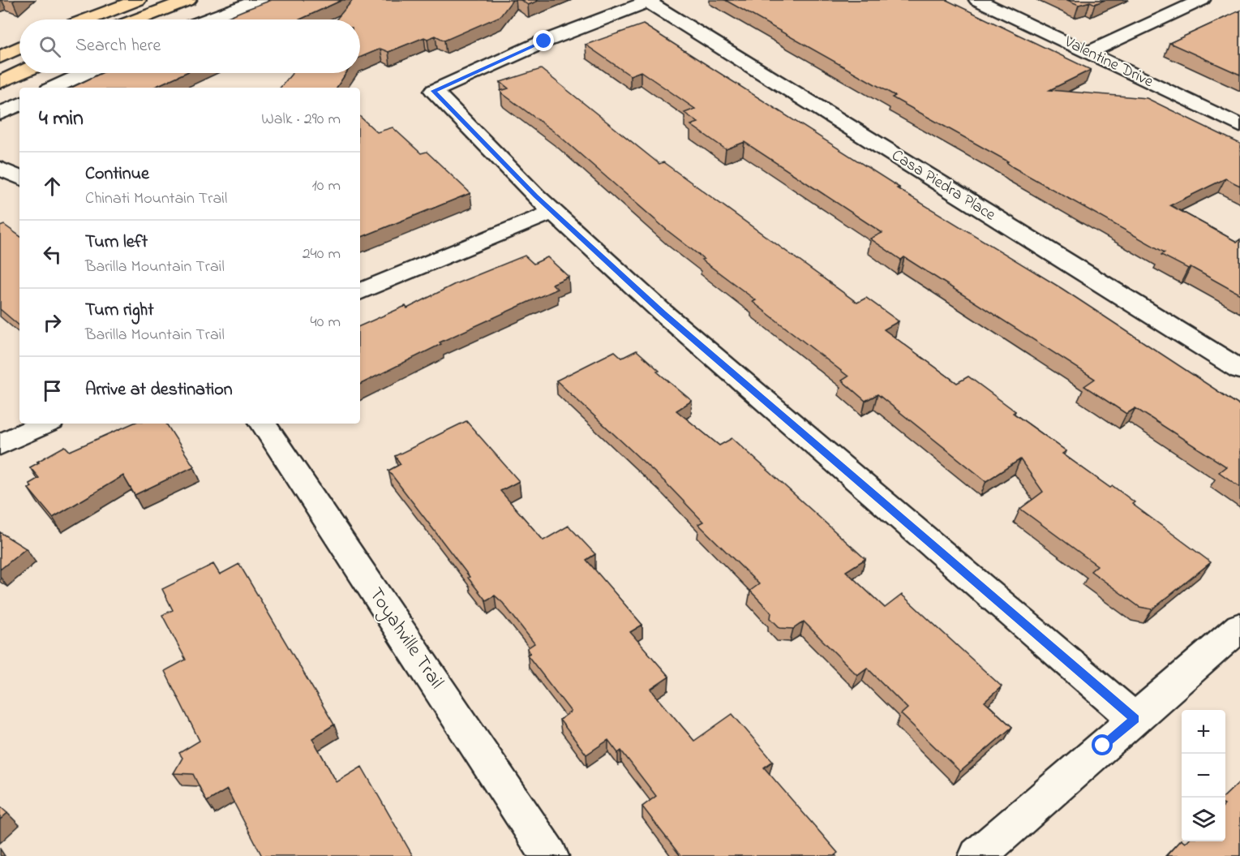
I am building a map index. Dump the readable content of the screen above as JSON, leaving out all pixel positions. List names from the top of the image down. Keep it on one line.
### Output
{"streets":{"street":["Valentine Drive","Casa Piedra Place","Toyahville Trail"]},"page":{"search":"Search here","heading":["4 min","Walk · 290 m"],"list":[["Continue","Chinati Mountain Trail","10 m"],["Turn left","Barilla Mountain Trail","240 m"],["Turn right","Barilla Mountain Trail","40 m"],"Arrive at destination"],"map_buttons":["+","−"]}}
